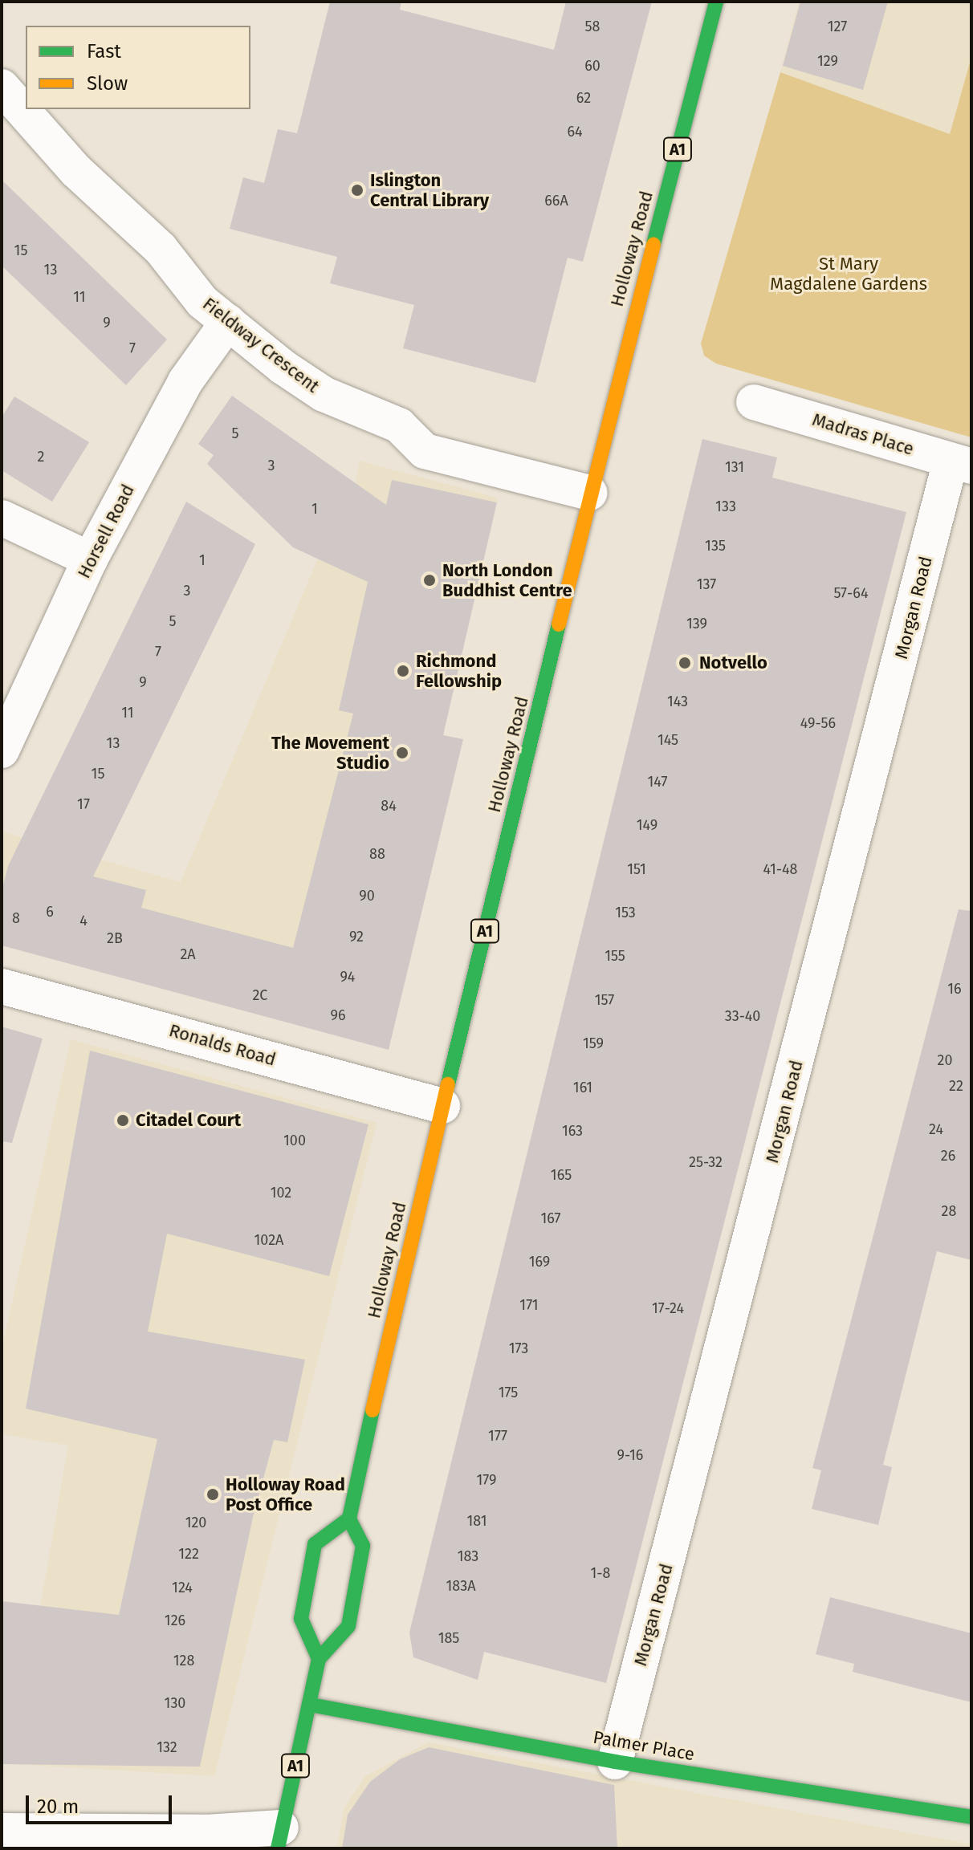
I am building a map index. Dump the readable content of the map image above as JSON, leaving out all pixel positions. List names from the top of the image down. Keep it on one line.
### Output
{"streets":{"main road":["A1","Holloway Road","Palmer Place"],"street":["Fieldway Crescent","Madras Place","Horsell Road","Morgan Road","Ronalds Road"]},"crossings":[["A1","Palmer Place"],["Holloway Road","Fieldway Crescent"],["Holloway Road","Ronalds Road"],["Fieldway Crescent","Horsell Road"],["Madras Place","Morgan Road"],["Morgan Road","Palmer Place"]],"parks":["St Mary Magdalene Gardens"],"places":["Islington Central Library","North London Buddhist Centre","Notvello","Richmond Fellowship","The Movement Studio","Citadel Court","Holloway Road Post Office"],"house_numbers":["58","127","129","60","62","64","66A","15","13","11","9","7","5","2","3","131","133","1","135","1","137","3","57-64","5","139","7","9","143","11","49-56","145","13","15","147","17","84","149","88","151","41-48","90","6","153","8","4","92","2B","2A","155","94","16","2C","157","96","33-40","159","20","22","161","24","163","100","26","25-32","165","102","28","167","102A","169","171","17-24","173","175","177","9-16","179","181","120","122","183","1-8","183A","124","126","185","128","130","132"],"legend":["Fast","Slow"],"scale_bar":"20 m"}
